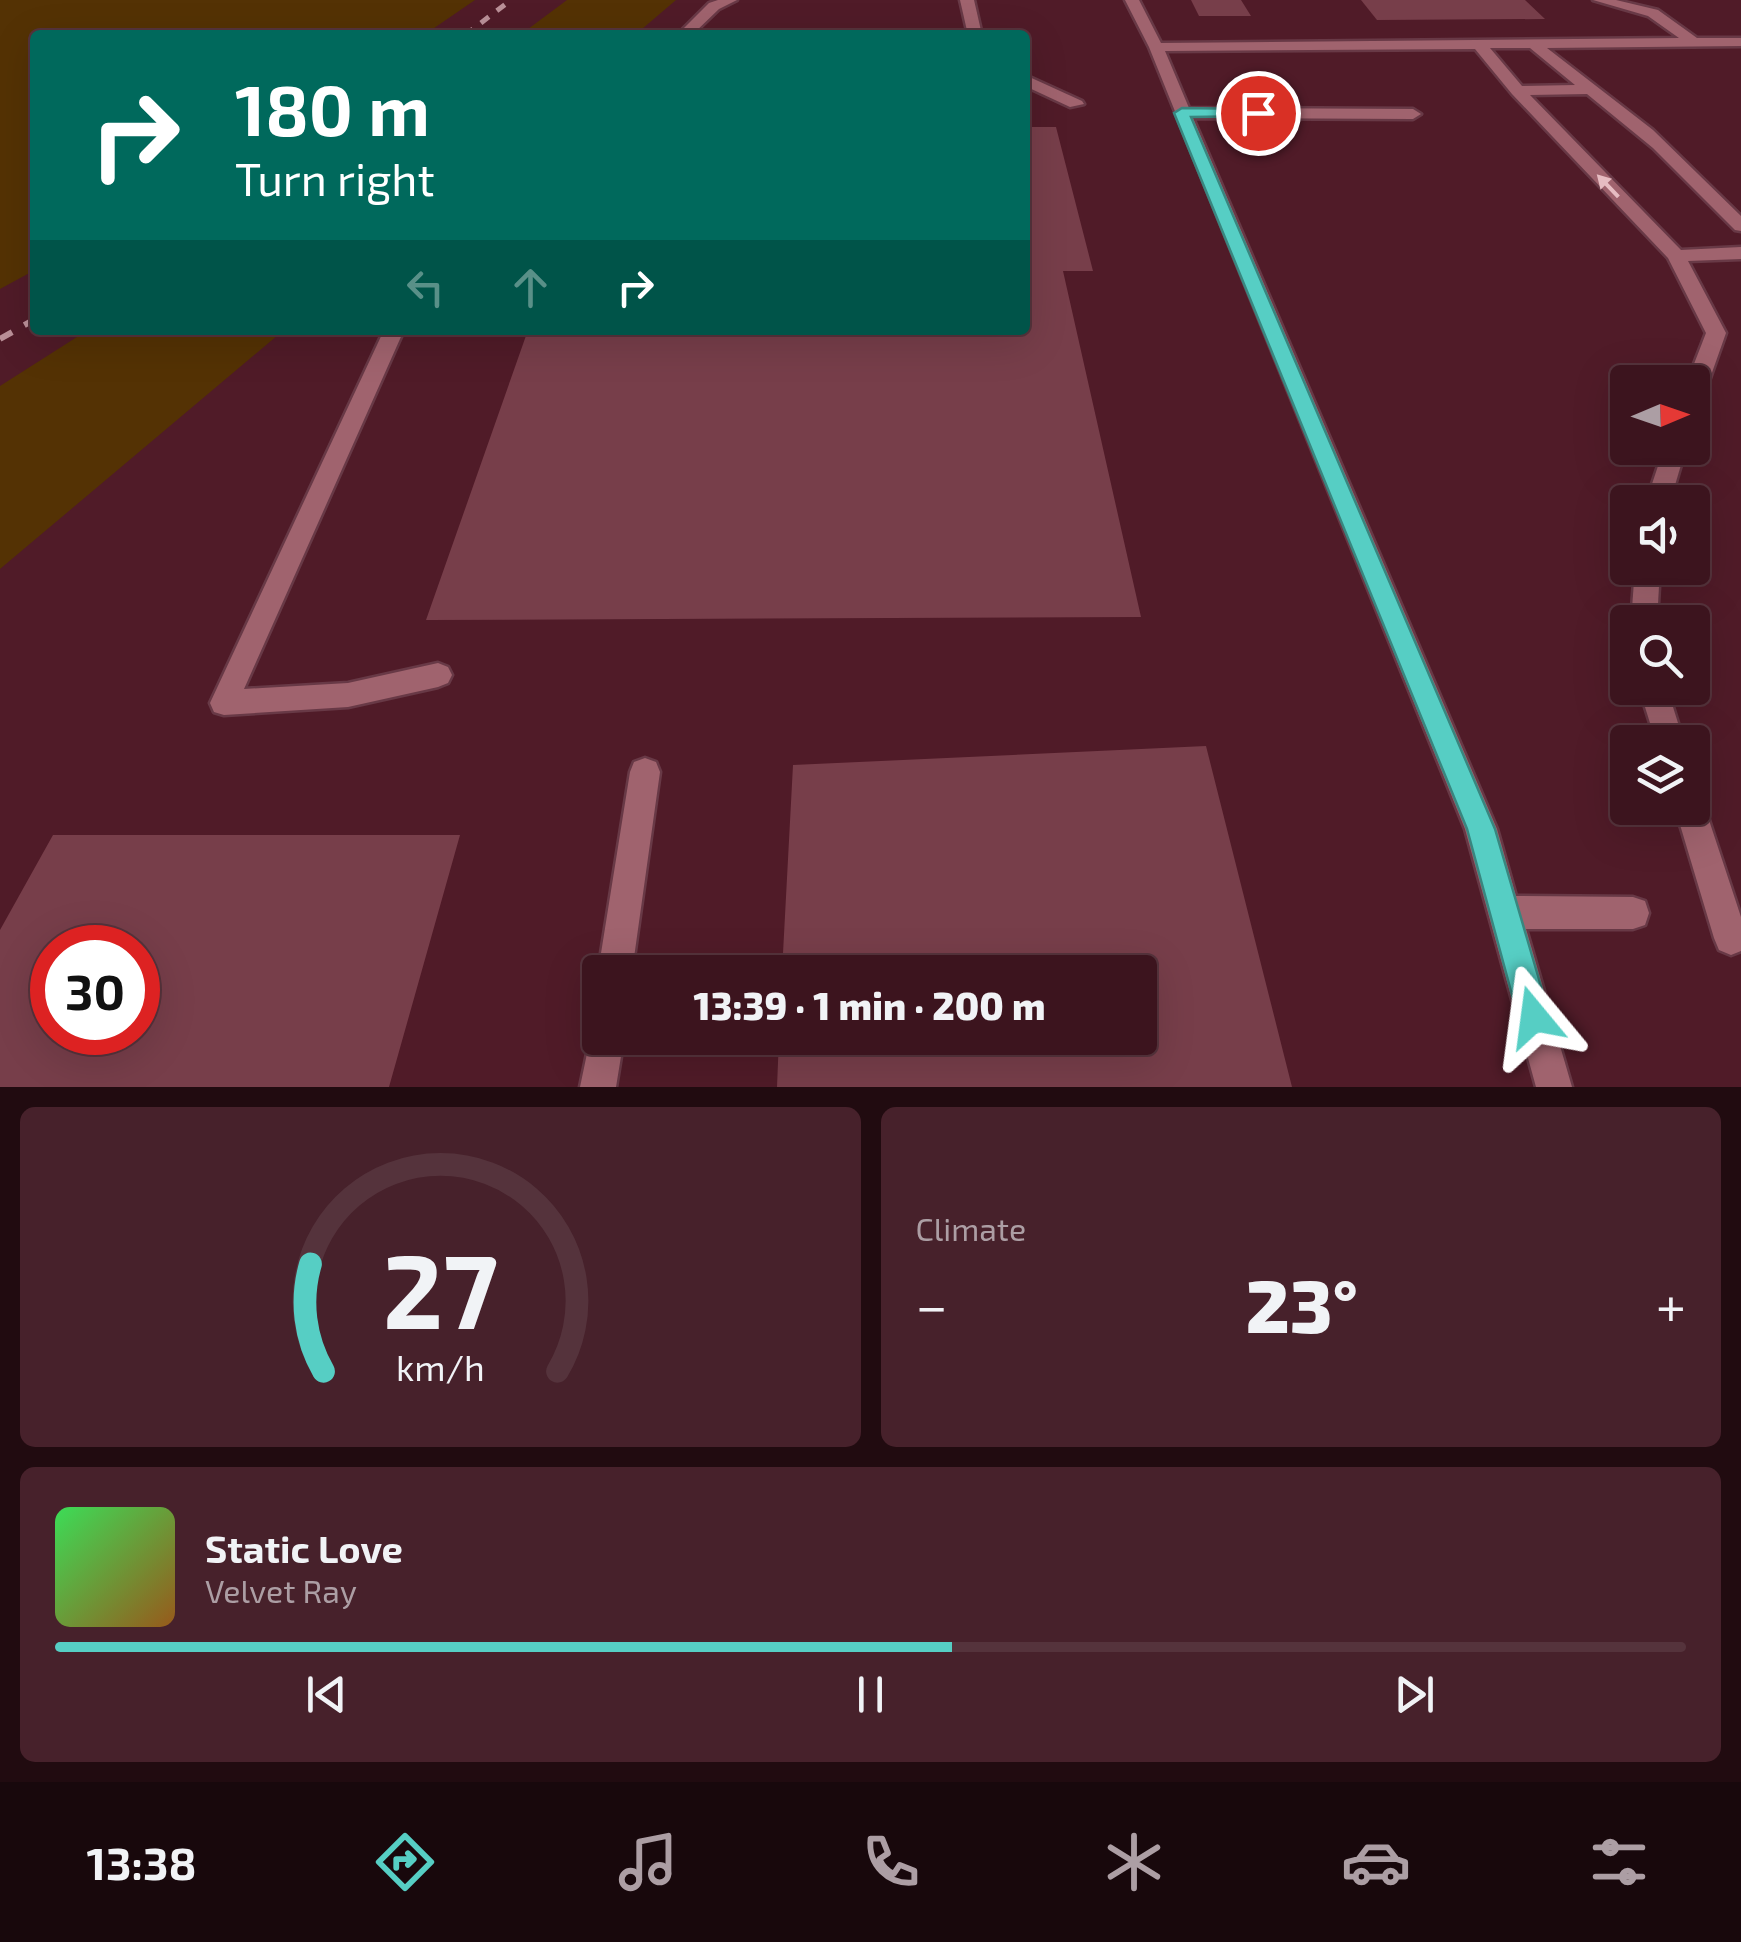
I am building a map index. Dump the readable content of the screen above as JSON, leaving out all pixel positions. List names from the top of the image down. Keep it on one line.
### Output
{"north":"right","page":{"turn":["180 m","Turn right"],"limit":"30","trip":"13:39 · 1 min · 200 m","tile":"Climate","heat":["−","23°","+"],"song":["Static Love","Velvet Ray"],"tabs":"13:38","gauge":["27","km/h"]}}
